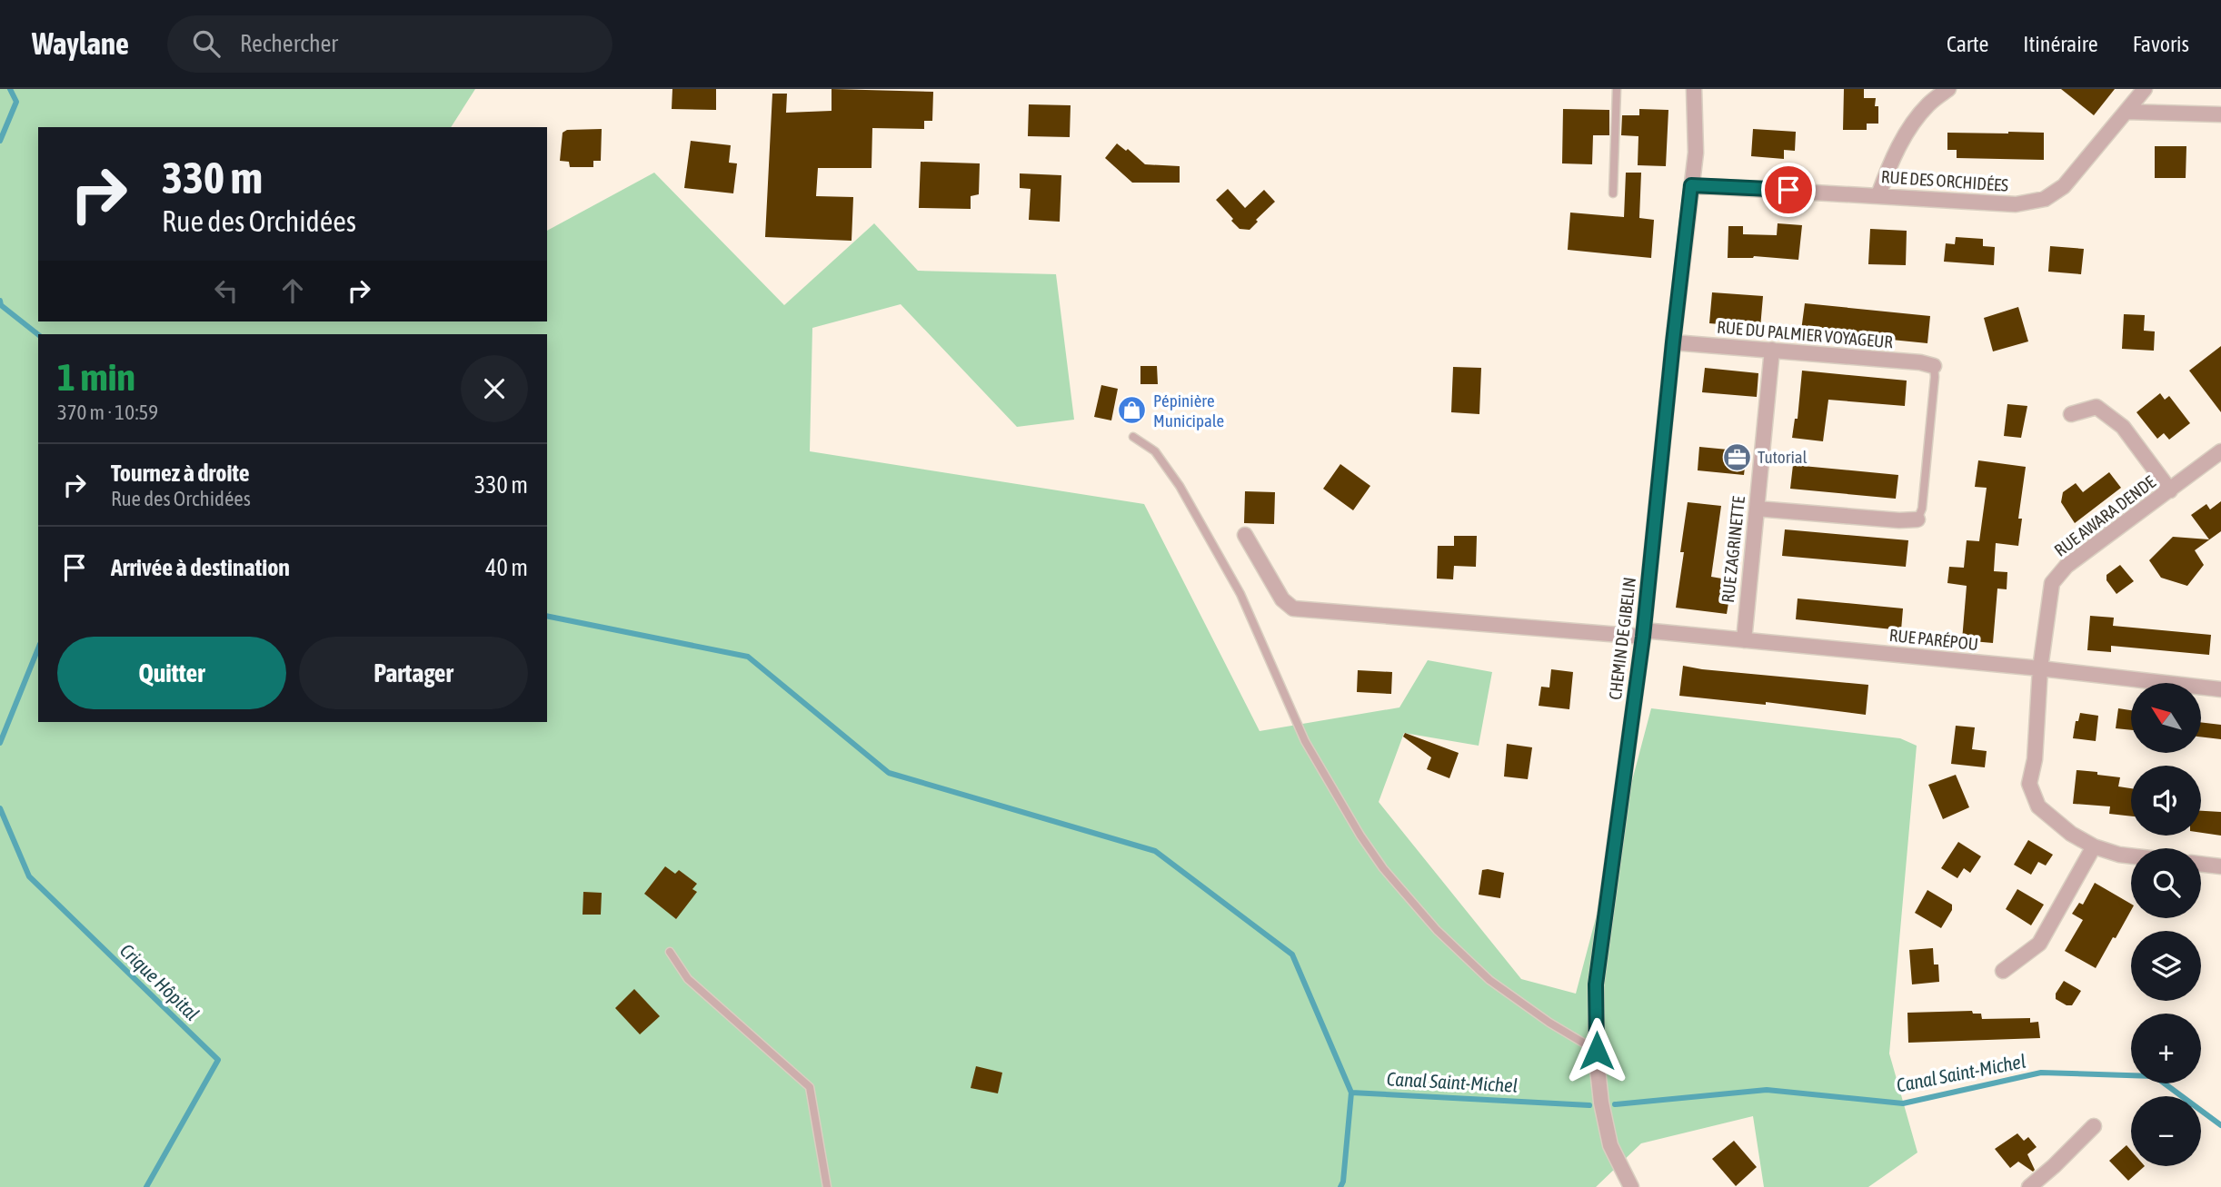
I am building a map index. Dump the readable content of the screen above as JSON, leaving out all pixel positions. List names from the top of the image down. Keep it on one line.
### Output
{"streets":{"street":["RUE DES ORCHIDÉES","RUE DU PALMIER VOYAGEUR","RUE AWARA DENDE","RUE ZAGRINETTE","CHEMIN DE GIBELIN","RUE PARÉPOU"]},"crossings":[["RUE DES ORCHIDÉES","CHEMIN DE GIBELIN"],["RUE DU PALMIER VOYAGEUR","RUE ZAGRINETTE"],["RUE DU PALMIER VOYAGEUR","CHEMIN DE GIBELIN"],["RUE AWARA DENDE","RUE PARÉPOU"],["RUE ZAGRINETTE","RUE PARÉPOU"],["CHEMIN DE GIBELIN","RUE PARÉPOU"]],"water":["Crique Hôpital","Canal Saint-Michel"],"places":{"shop":["Pépinière Municipale"],"office":["Tutorial"]},"north":"top left","page":{"header":"Waylane","search":"Rechercher","nav":["Carte","Itinéraire","Favoris"],"turn":["330 m","Rue des Orchidées"],"heading":["1 min","370 m · 10:59"],"list":[{"name":"Tournez à droite","note":"Rue des Orchidées","value":"330 m"},{"name":"Arrivée à destination","value":"40 m"}],"buttons":["Quitter","Partager"],"map_buttons":["+","−"]}}
